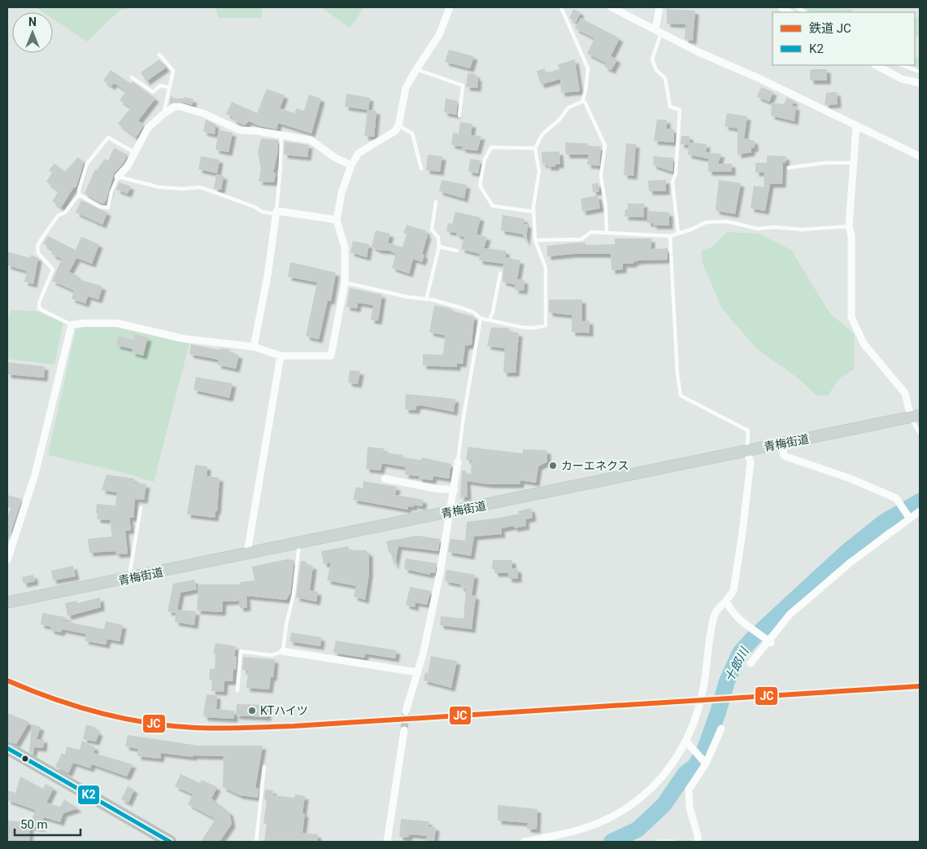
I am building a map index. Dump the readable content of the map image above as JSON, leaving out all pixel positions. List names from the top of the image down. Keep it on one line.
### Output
{"streets":{"main road":["青梅街道"]},"water":["十郎川"],"places":["カーエネクス","KTハイツ"],"lines":["rail line JC","transit line K2"],"legend":["鉄道 JC","K2"],"scale_bar":"50 m","north":"top"}
